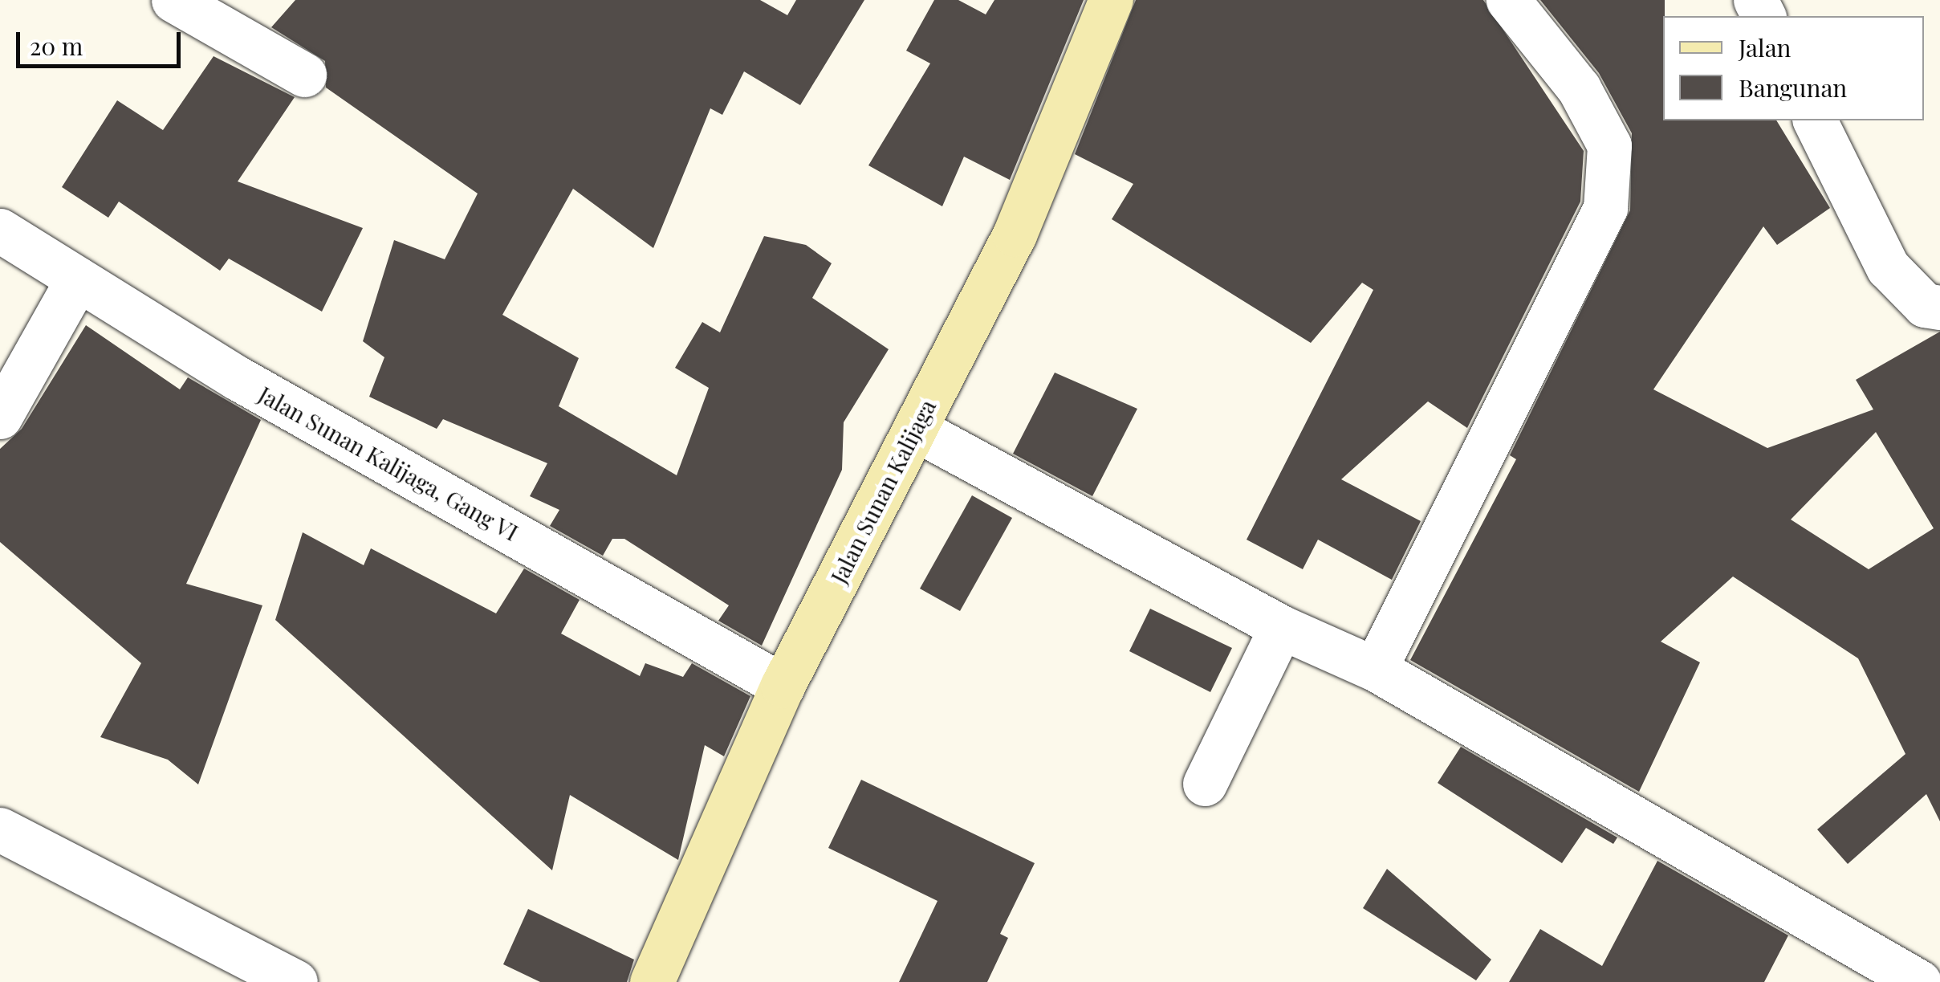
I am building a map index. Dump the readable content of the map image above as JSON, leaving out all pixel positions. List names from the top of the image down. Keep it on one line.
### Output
{"streets":{"street":["Jalan Sunan Kalijaga, Gang VI","Jalan Sunan Kalijaga"]},"crossings":[["Jalan Sunan Kalijaga, Gang VI","Jalan Sunan Kalijaga"]],"legend":["Jalan","Bangunan"],"scale_bar":"20 m"}
